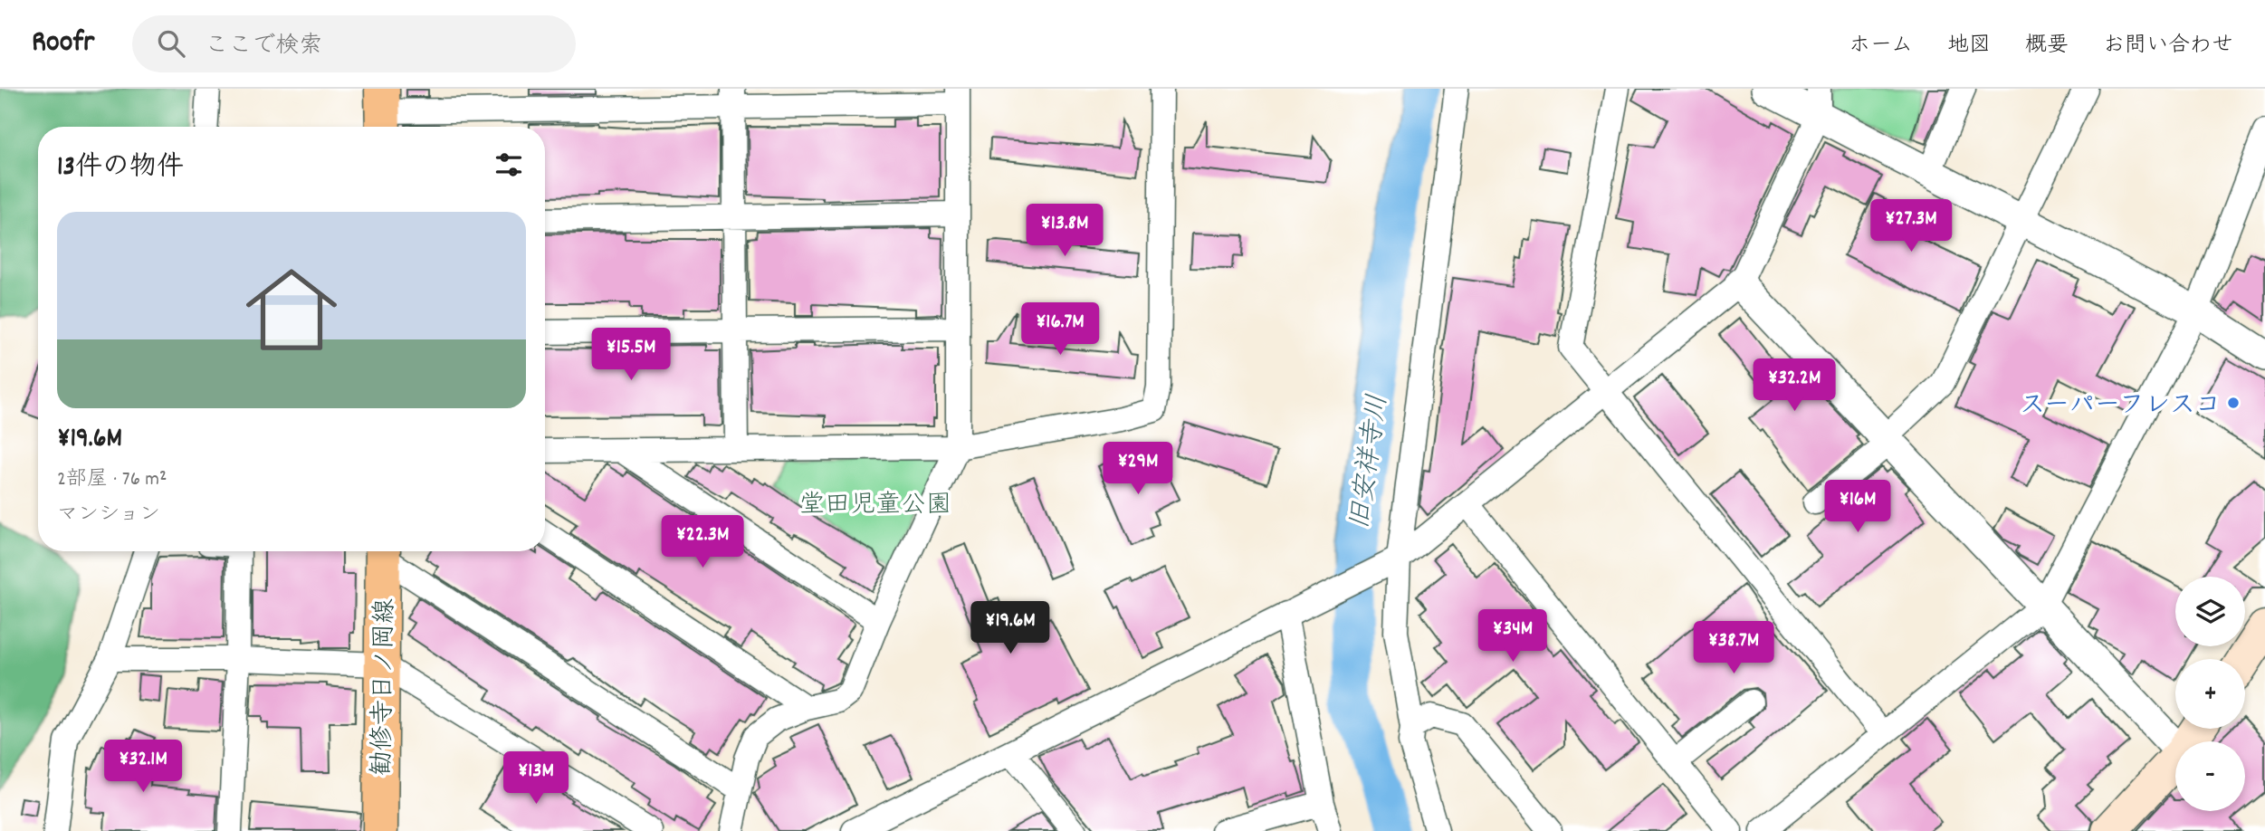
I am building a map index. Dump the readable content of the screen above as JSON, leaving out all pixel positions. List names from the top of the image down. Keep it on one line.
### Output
{"streets":{"main road":["勧修寺日ノ岡線"]},"water":["旧安祥寺川"],"parks":["堂田児童公園"],"places":["スーパーフレスコ"],"page":{"header":"Roofr","search":"ここで検索","nav":["ホーム","地図","概要","お問い合わせ"],"heading":"13件の物件","price":["¥27.3M","¥13.8M","¥16.7M","¥15.5M","¥32.2M","¥29M","¥16M","¥22.3M","¥19.6M","¥34M","¥38.7M","¥32.1M","¥13M"],"list":[{"name":"¥19.6M","note":"2部屋 · 76 m² · マンション"}],"map_buttons":["+","−"]}}
